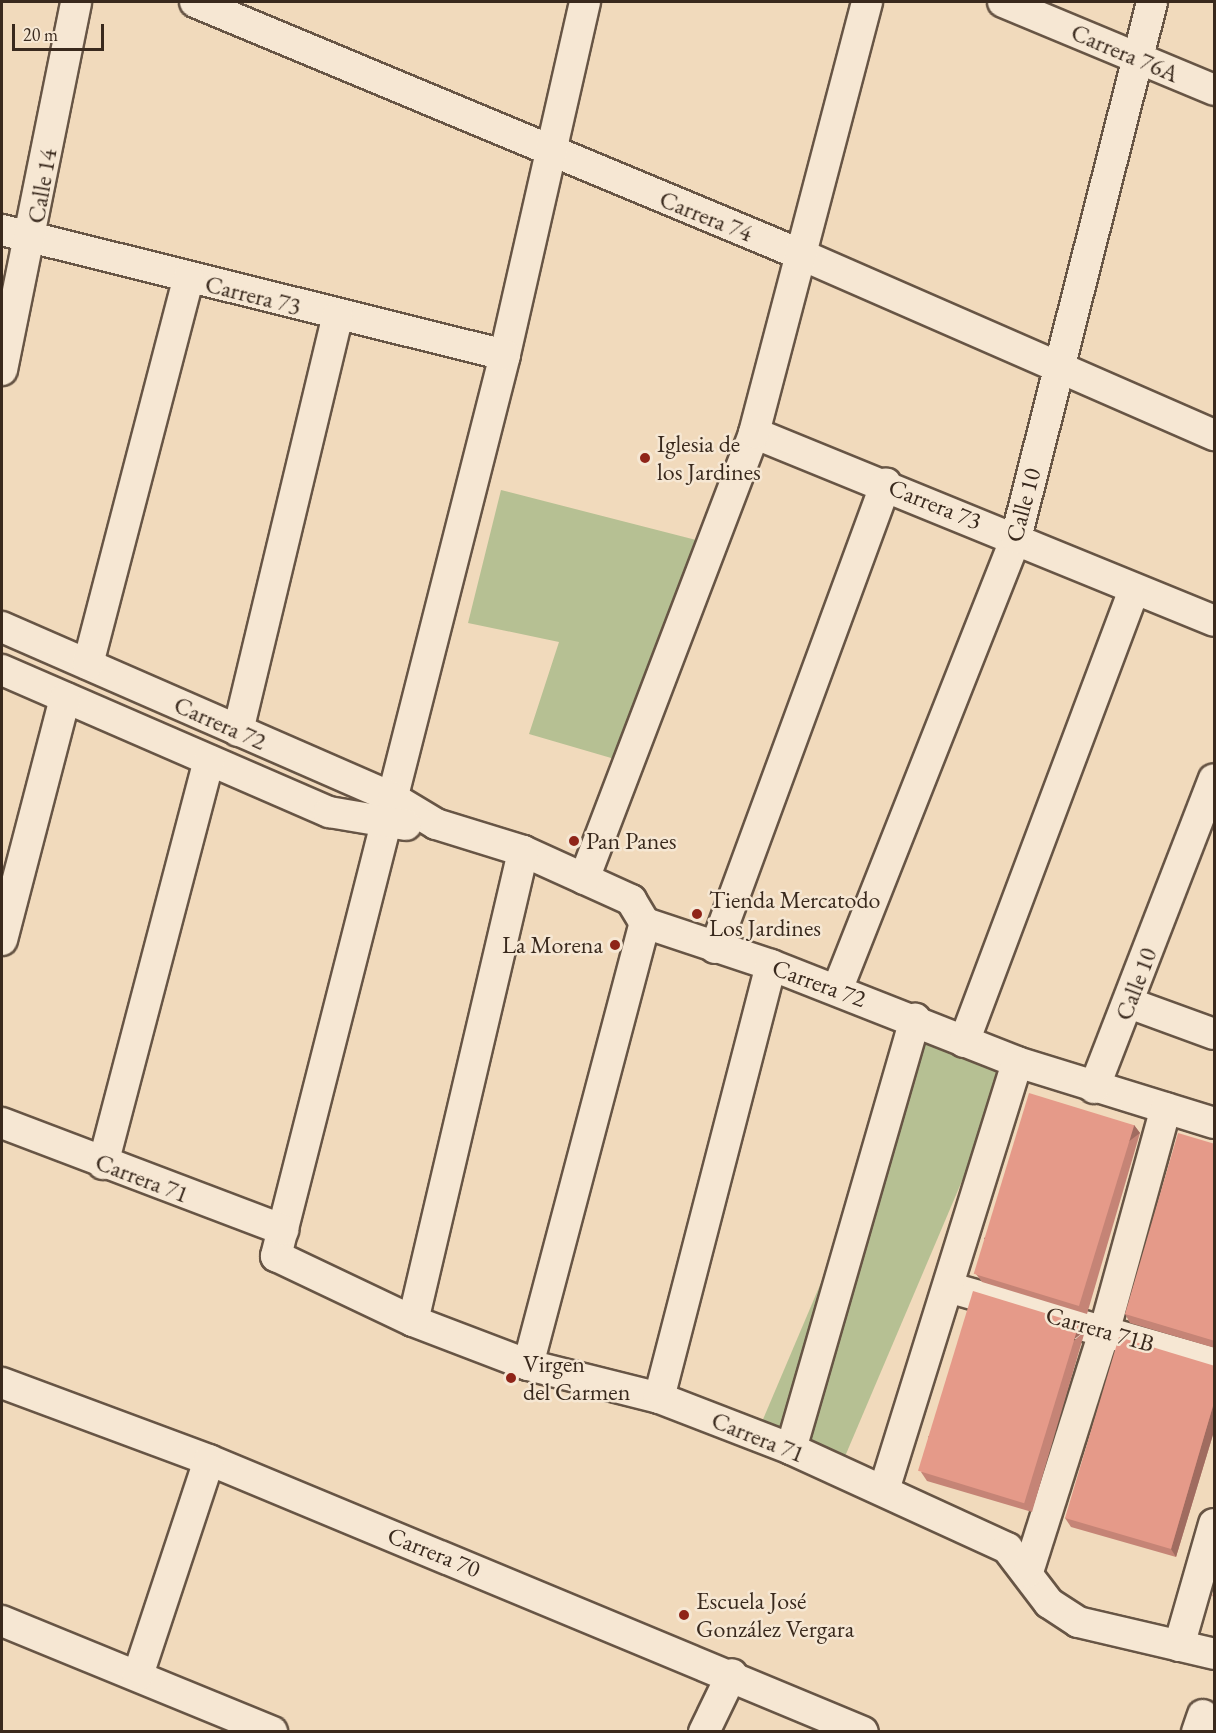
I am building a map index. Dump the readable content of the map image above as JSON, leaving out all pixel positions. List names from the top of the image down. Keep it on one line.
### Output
{"streets":{"street":["Carrera 76A","Calle 14","Carrera 74","Carrera 73","Calle 10","Carrera 72","Carrera 71","Carrera 71B","Carrera 70"]},"crossings":[["Carrera 76A","Calle 10"],["Calle 14","Carrera 73"],["Carrera 74","Calle 10"],["Carrera 73","Calle 10"],["Calle 10","Carrera 72"]],"places":["Iglesia de los Jardines","Pan Panes","Tienda Mercatodo Los Jardines","La Morena","Virgen del Carmen","Escuela José González Vergara"],"scale_bar":"20 m"}
